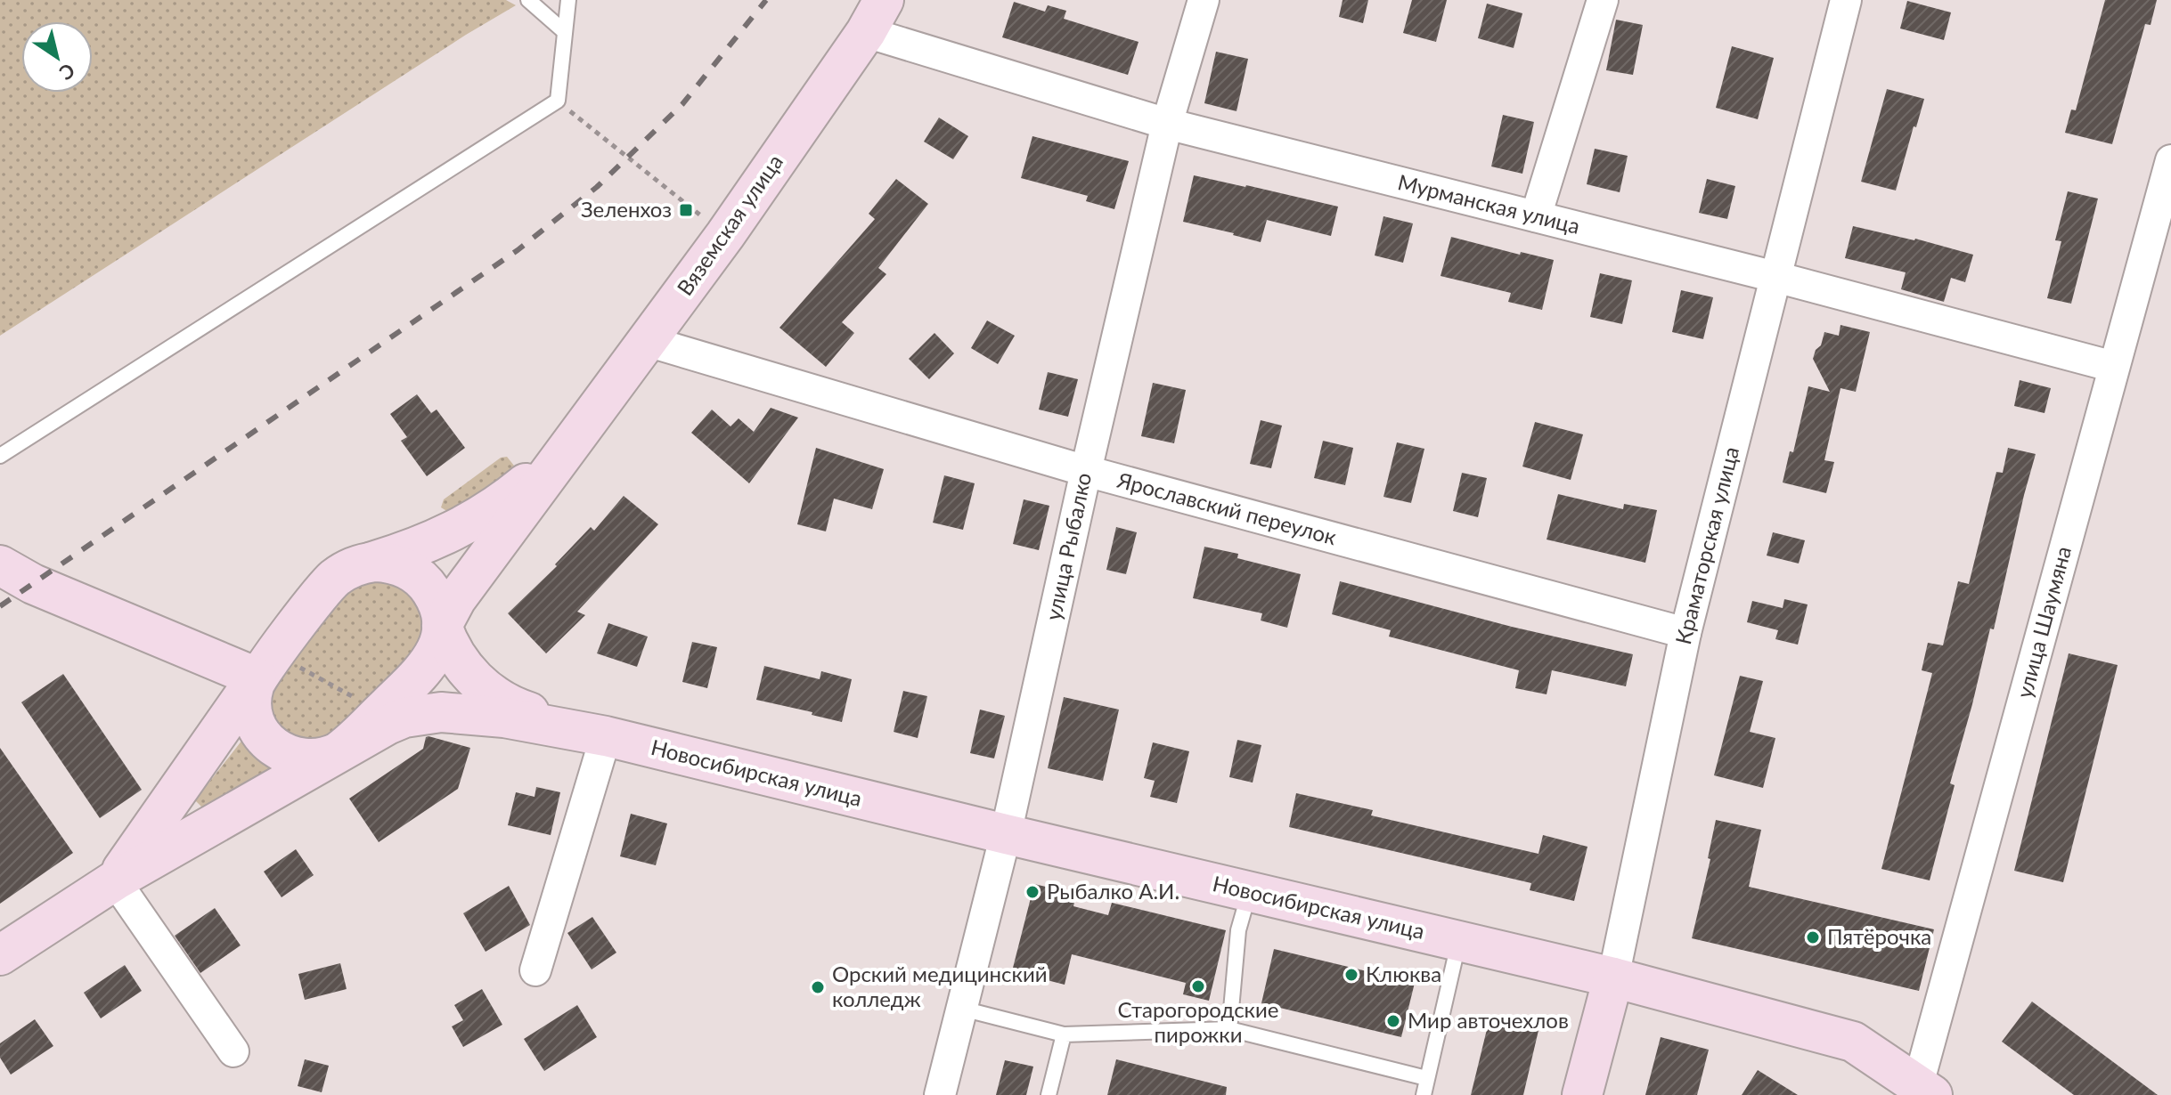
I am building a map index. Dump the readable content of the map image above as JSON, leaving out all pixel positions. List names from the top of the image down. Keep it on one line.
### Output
{"streets":{"main road":["Вяземская улица","Краматорская улица","Новосибирская улица"],"street":["Мурманская улица","Ярославский переулок","улица Рыбалко","улица Шаумяна"]},"crossings":[["Мурманская улица","Вяземская улица"],["Мурманская улица","Краматорская улица"],["Мурманская улица","улица Рыбалко"],["Мурманская улица","улица Шаумяна"],["Вяземская улица","Ярославский переулок"],["Ярославский переулок","Краматорская улица"],["Ярославский переулок","улица Рыбалко"],["Краматорская улица","Новосибирская улица"],["улица Рыбалко","Новосибирская улица"],["улица Шаумяна","Новосибирская улица"]],"places":{"transit":["Зеленхоз"],"other":["Рыбалко А.И.","Пятёрочка","Клюква","Старогородские пирожки","Орский медицинский колледж","Мир авточехлов"]},"north":"bottom right"}
